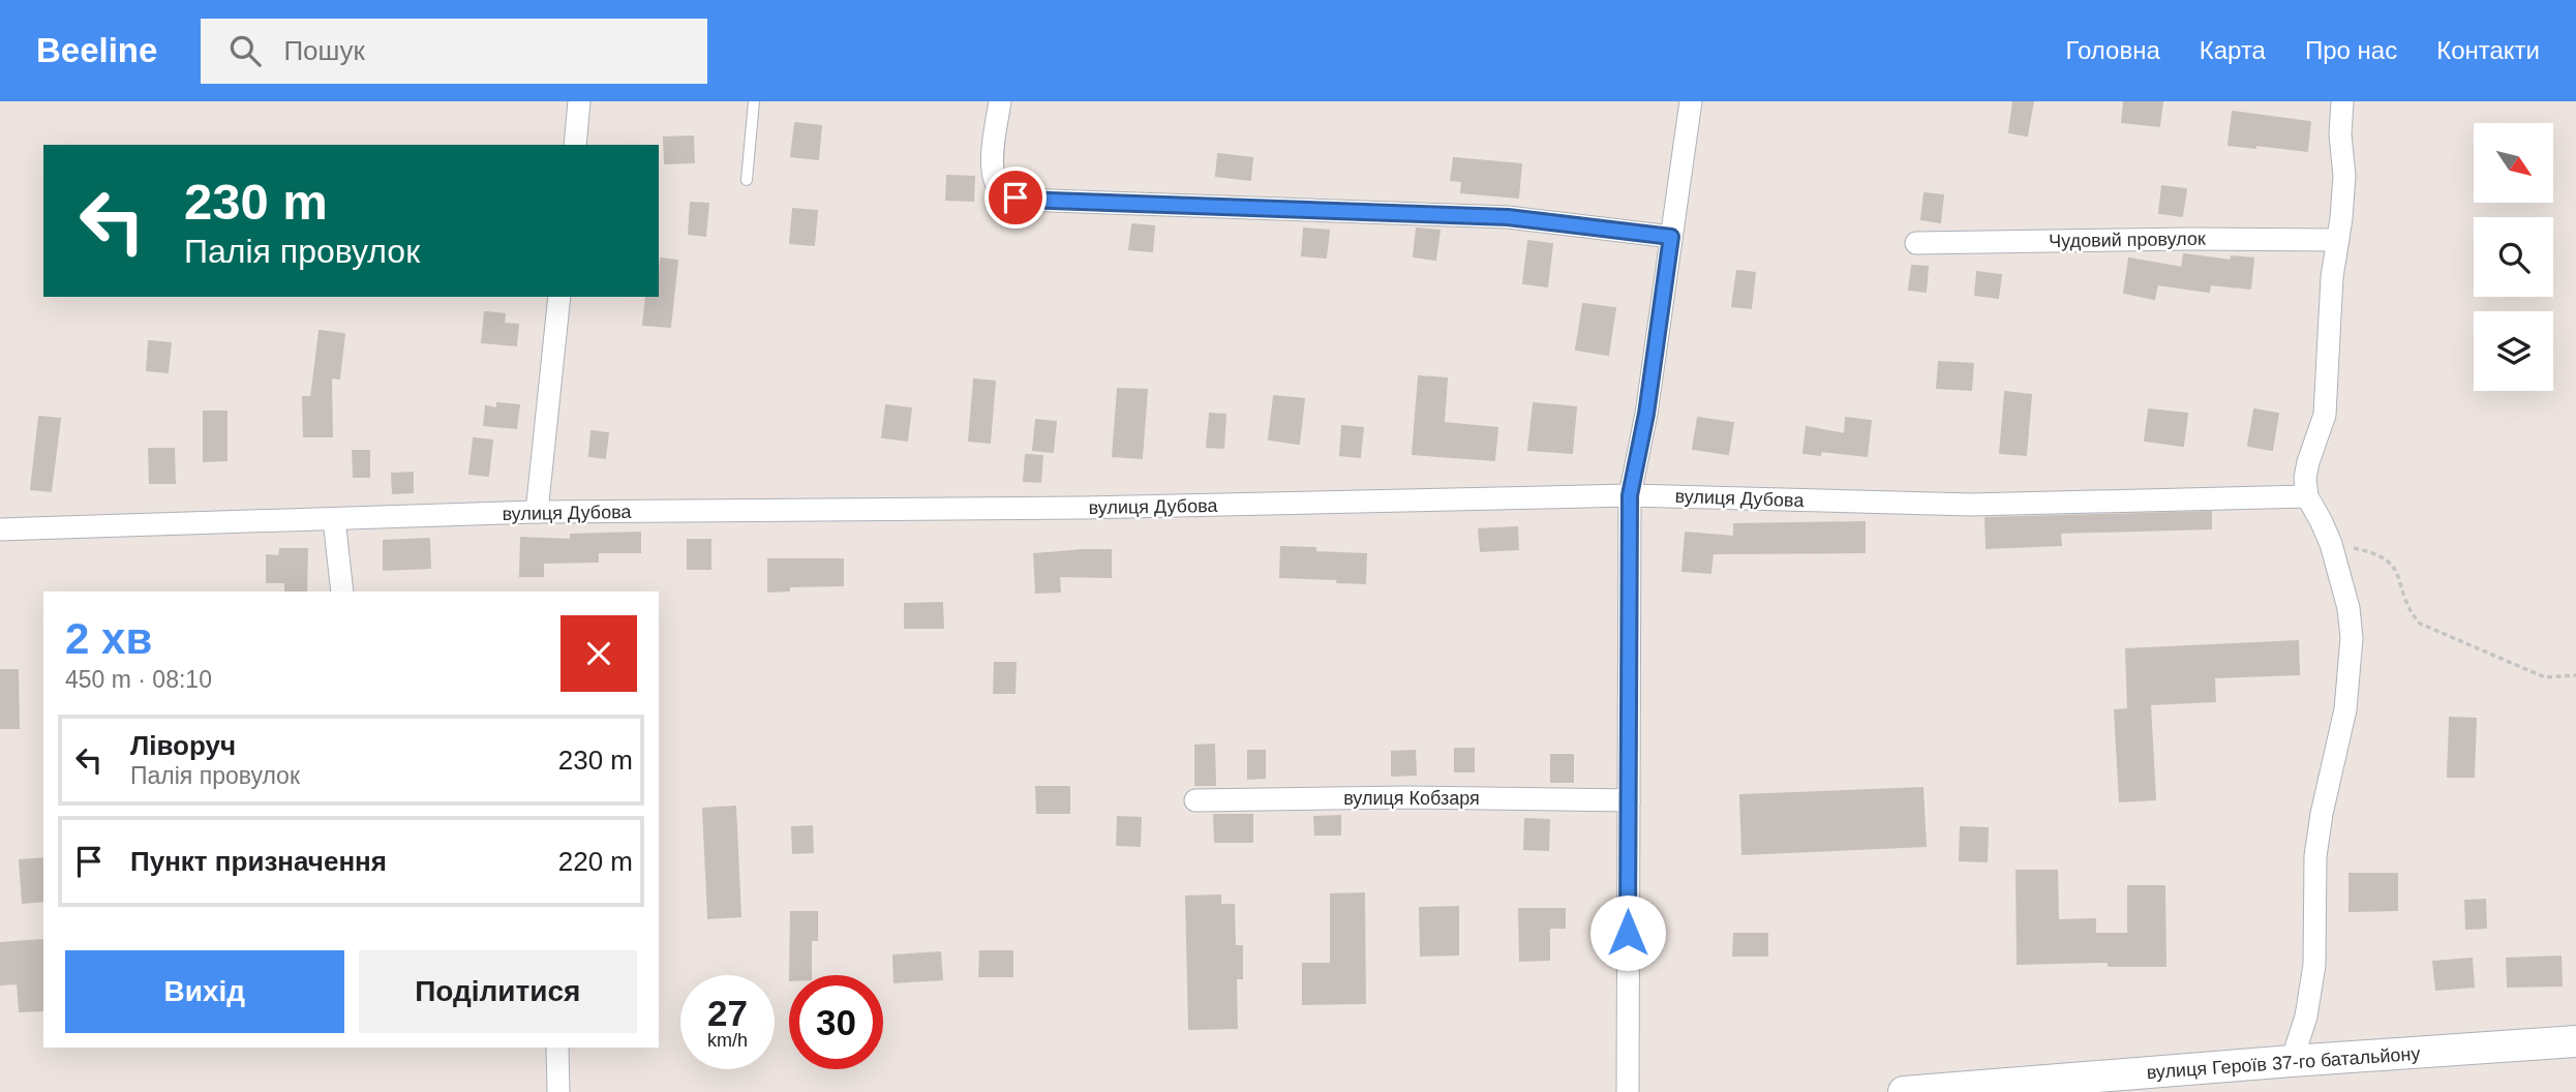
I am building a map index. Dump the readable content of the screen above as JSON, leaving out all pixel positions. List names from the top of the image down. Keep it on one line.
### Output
{"streets":{"street":["Чудовий провулок","вулиця Дубова","вулиця Кобзаря","вулиця Героїв 37-го батальйону"]},"north":"bottom right","page":{"header":"Beeline","search":"Пошук","nav":["Головна","Карта","Про нас","Контакти"],"turn":["230 m","Палія провулок"],"heading":["2 хв","450 m · 08:10"],"list":[{"name":"Ліворуч","note":"Палія провулок","value":"230 m"},{"name":"Пункт призначення","value":"220 m"}],"buttons":["Вихід","Поділитися"],"speed":"27 km/h","limit":"30"}}
